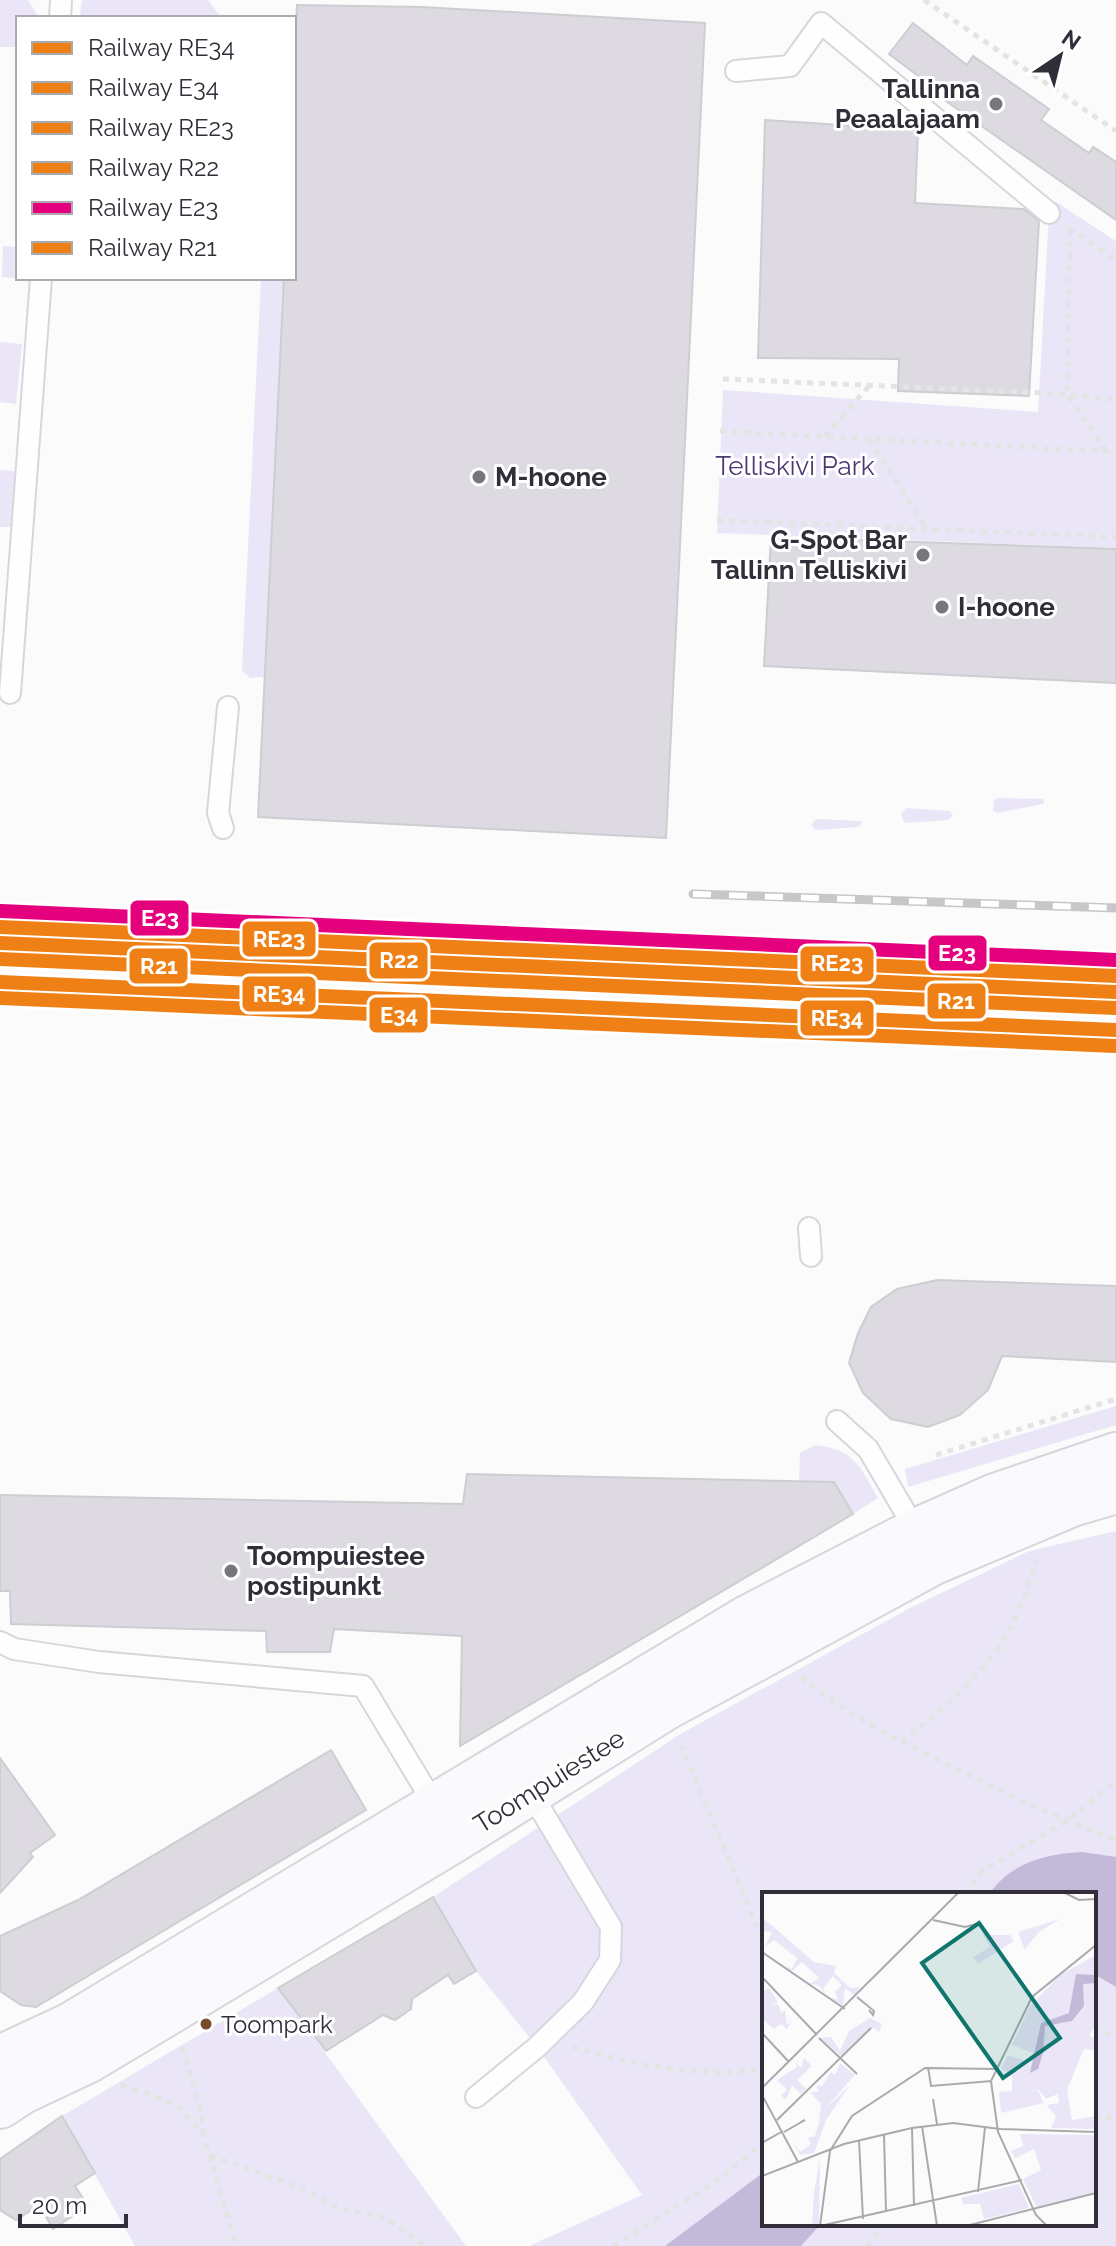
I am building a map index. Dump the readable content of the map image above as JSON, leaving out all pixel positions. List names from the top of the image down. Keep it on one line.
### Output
{"streets":{"main road":["Toompuiestee"]},"parks":["Telliskivi Park"],"places":["Tallinna Peaalajaam","M-hoone","G-Spot Bar Tallinn Telliskivi","I-hoone","Toompuiestee postipunkt","Toompark"],"lines":["rail line E23","rail line RE23","rail line R22","rail line R21","rail line RE34","rail line E34"],"legend":["Railway RE34","Railway E34","Railway RE23","Railway R22","Railway E23","Railway R21"],"scale_bar":"20 m","north":"top right"}
